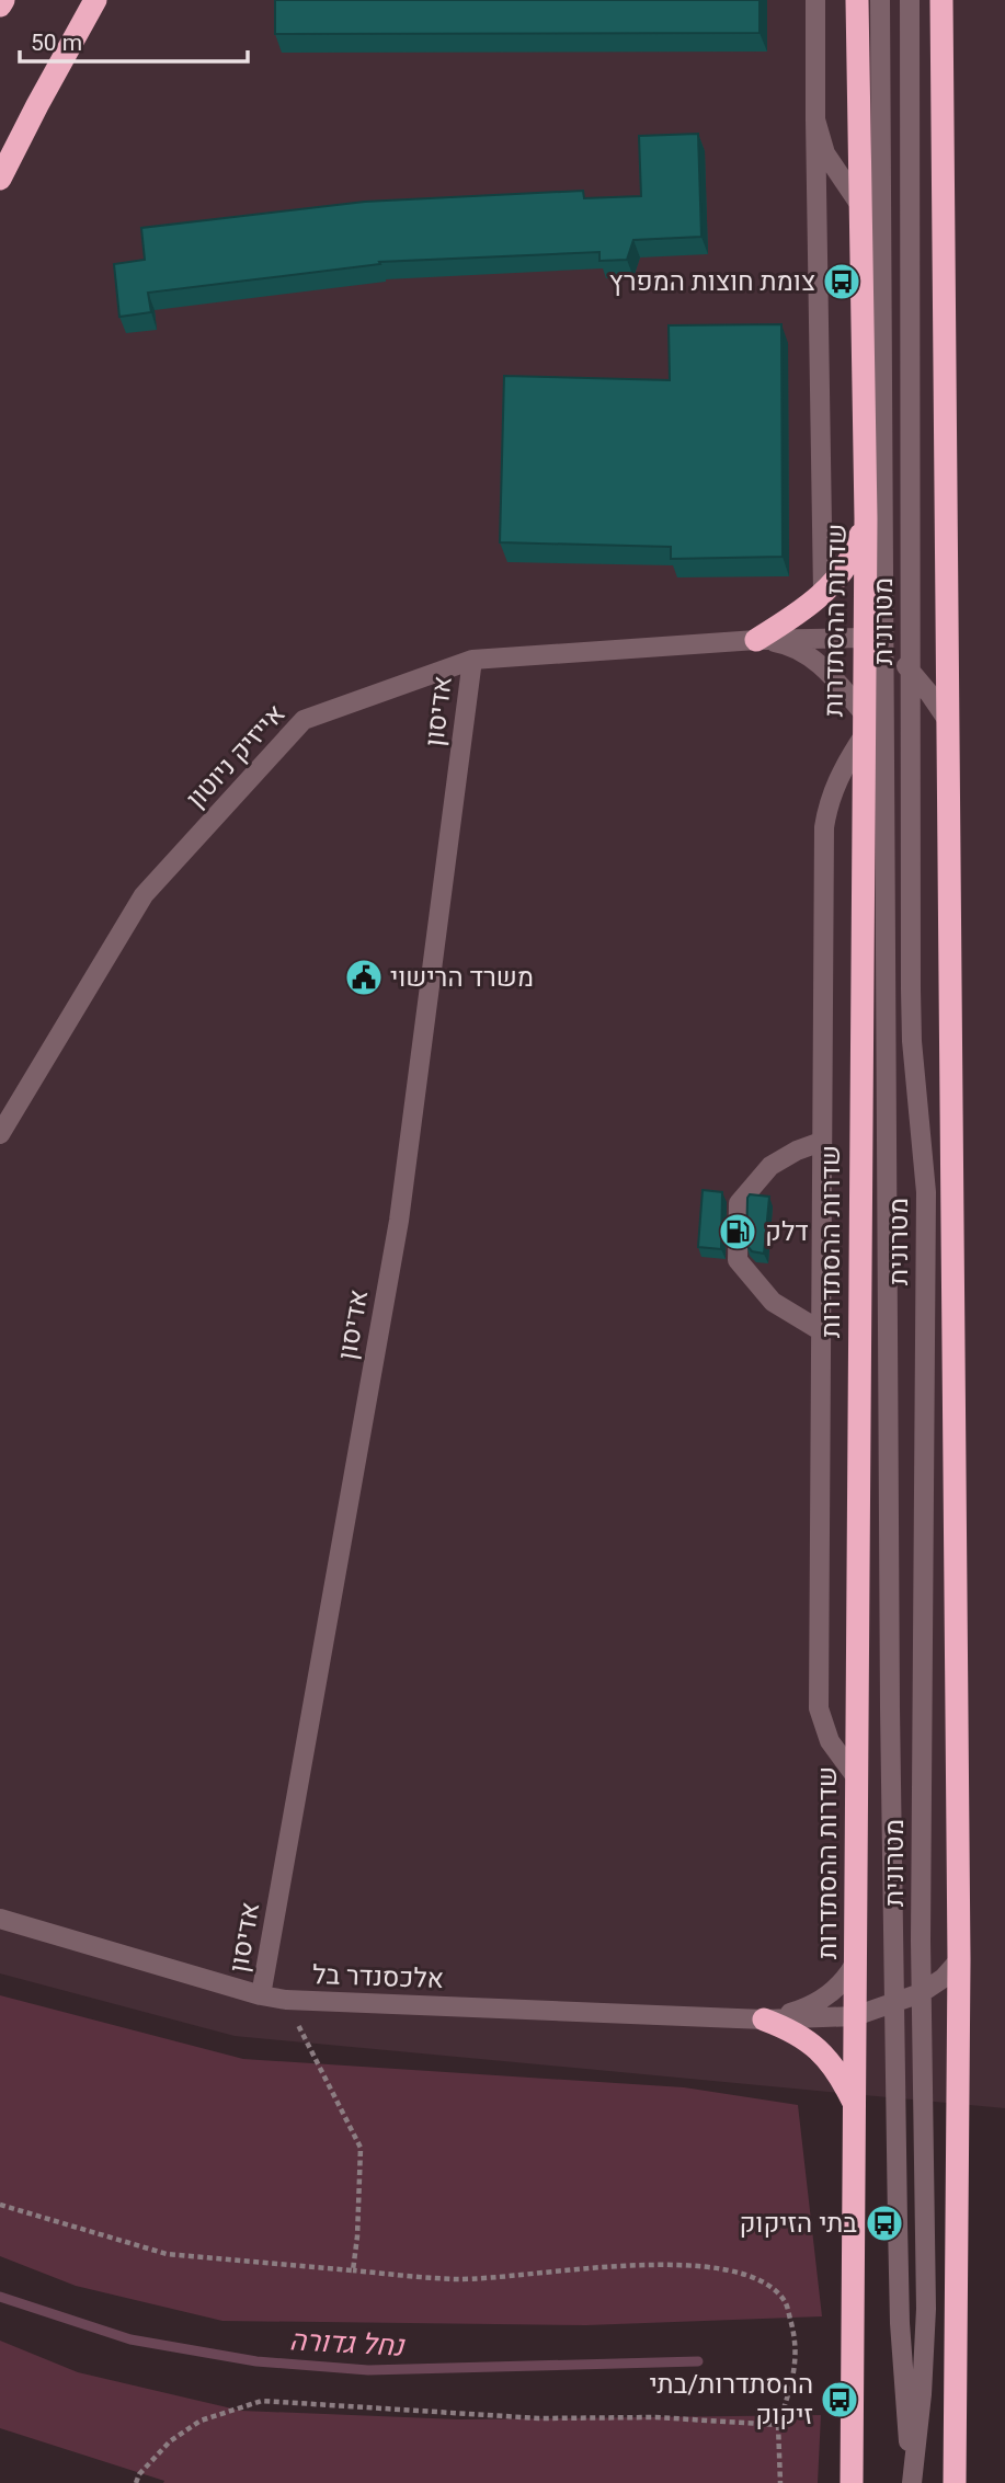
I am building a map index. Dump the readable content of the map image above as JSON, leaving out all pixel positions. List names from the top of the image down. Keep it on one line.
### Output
{"streets":{"highway":["שדרות ההסתדרות"],"street":["מטרונית","אדיסון","אייזיק ניוטון","אלכסנדר בל"]},"crossings":[["שדרות ההסתדרות","מטרונית"],["שדרות ההסתדרות","אייזיק ניוטון"],["שדרות ההסתדרות","אלכסנדר בל"],["מטרונית","אייזיק ניוטון"],["מטרונית","אלכסנדר בל"],["אדיסון","אייזיק ניוטון"],["אדיסון","אלכסנדר בל"]],"water":["נחל גדורה"],"places":{"bus stop":["צומת חוצות המפרץ","בתי הזיקוק","ההסתדרות/בתי זיקוק"],"public building":["משרד הרישוי"],"fuel station":["דלק"]},"scale_bar":"50 m"}
